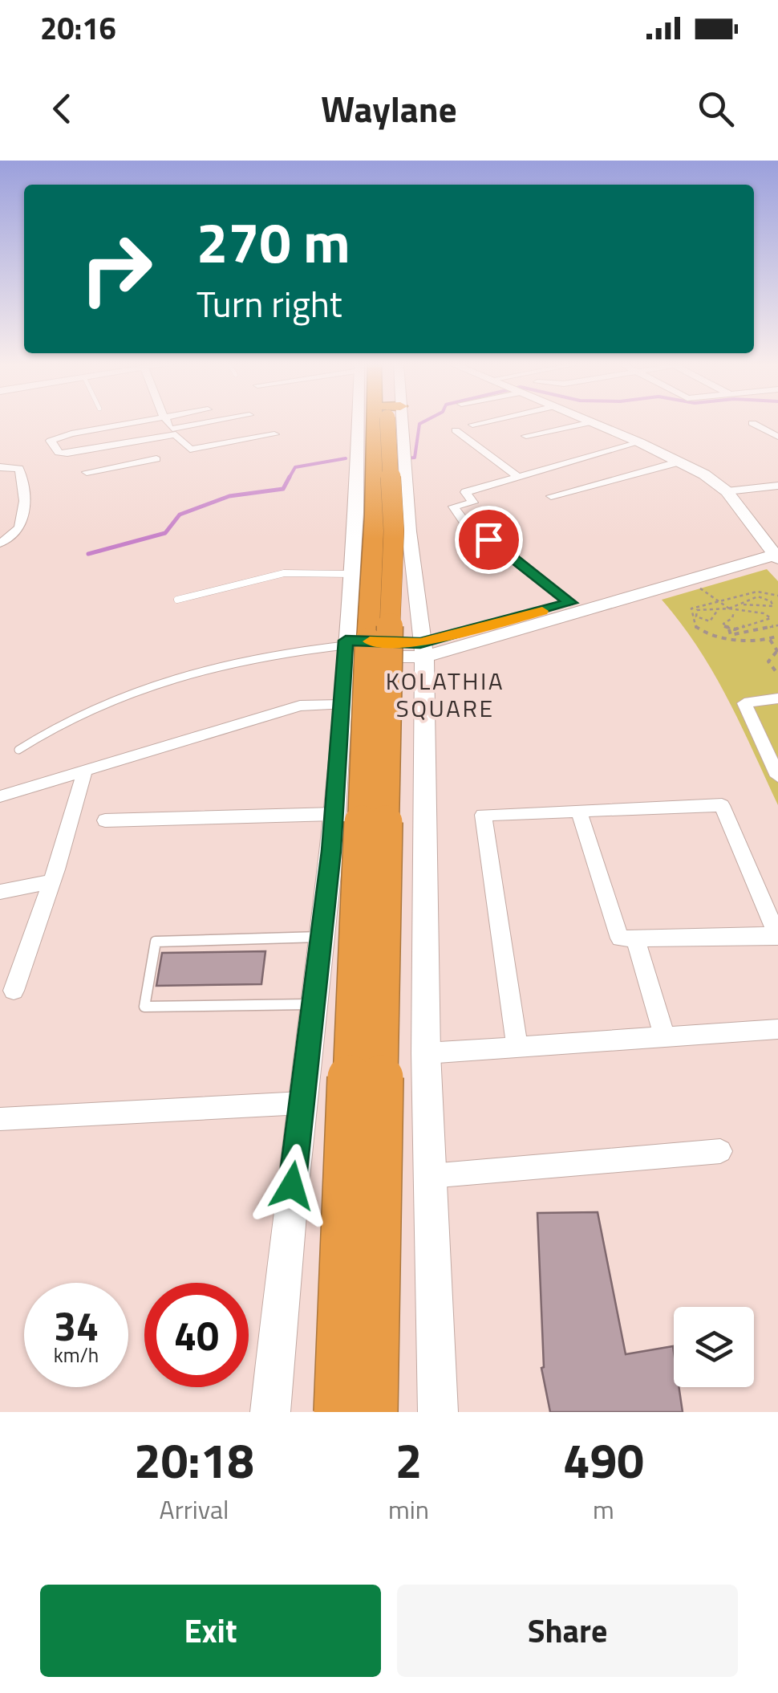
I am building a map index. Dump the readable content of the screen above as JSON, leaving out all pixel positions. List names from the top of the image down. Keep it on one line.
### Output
{"districts":["KOLATHIA SQUARE"],"page":{"status":"20:16","header":"Waylane","turn":["270 m","Turn right"],"speed":"34 km/h","limit":"40","eta":["20:18","Arrival","2","min","490","m"],"buttons":["Exit","Share"]}}
